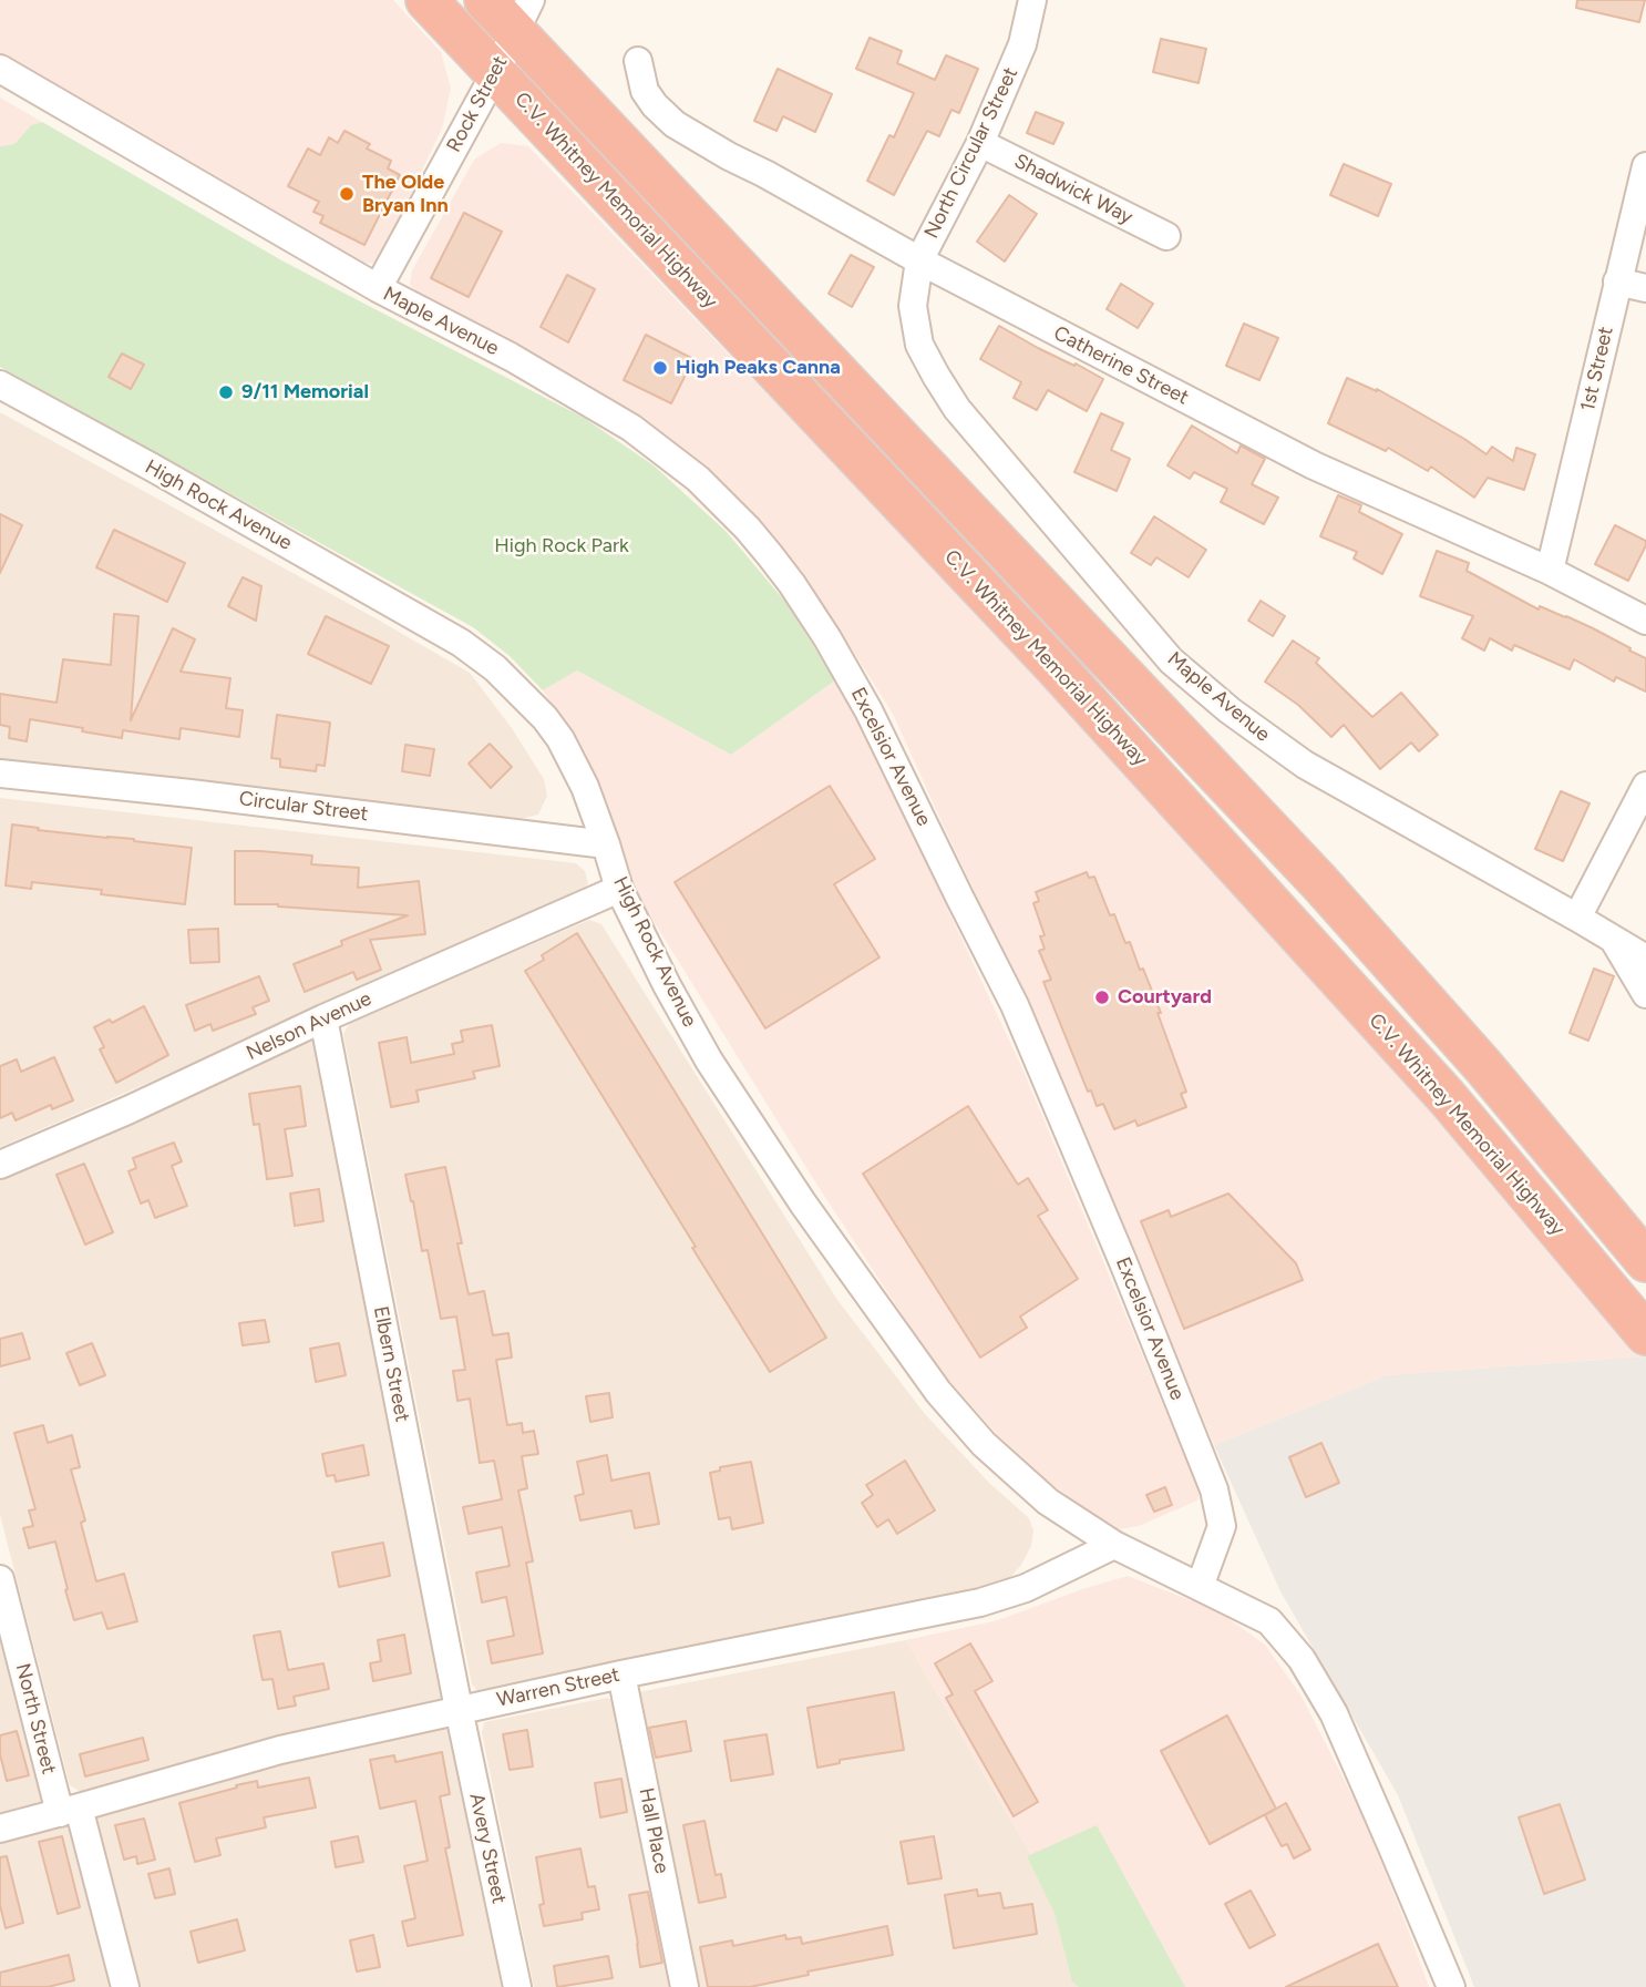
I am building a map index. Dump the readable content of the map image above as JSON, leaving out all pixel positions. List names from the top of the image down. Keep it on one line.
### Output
{"streets":{"highway":["C.V. Whitney Memorial Highway"],"street":["Rock Street","North Circular Street","Shadwick Way","Maple Avenue","Catherine Street","1st Street","High Rock Avenue","Excelsior Avenue","Circular Street","Nelson Avenue","Elbern Street","Warren Street","North Street","Hall Place","Avery Street"]},"crossings":[["Rock Street","C.V. Whitney Memorial Highway"],["Rock Street","Maple Avenue"],["North Circular Street","Shadwick Way"],["North Circular Street","Maple Avenue"],["North Circular Street","Catherine Street"],["Maple Avenue","Catherine Street"],["Maple Avenue","Excelsior Avenue"],["Catherine Street","1st Street"],["High Rock Avenue","Excelsior Avenue"],["High Rock Avenue","Circular Street"],["High Rock Avenue","Nelson Avenue"],["High Rock Avenue","Warren Street"],["Nelson Avenue","Elbern Street"],["Elbern Street","Warren Street"],["Elbern Street","Avery Street"],["Warren Street","North Street"],["Warren Street","Hall Place"],["Warren Street","Avery Street"]],"parks":["High Rock Park"],"places":["The Olde Bryan Inn","High Peaks Canna","9/11 Memorial","Courtyard"]}
